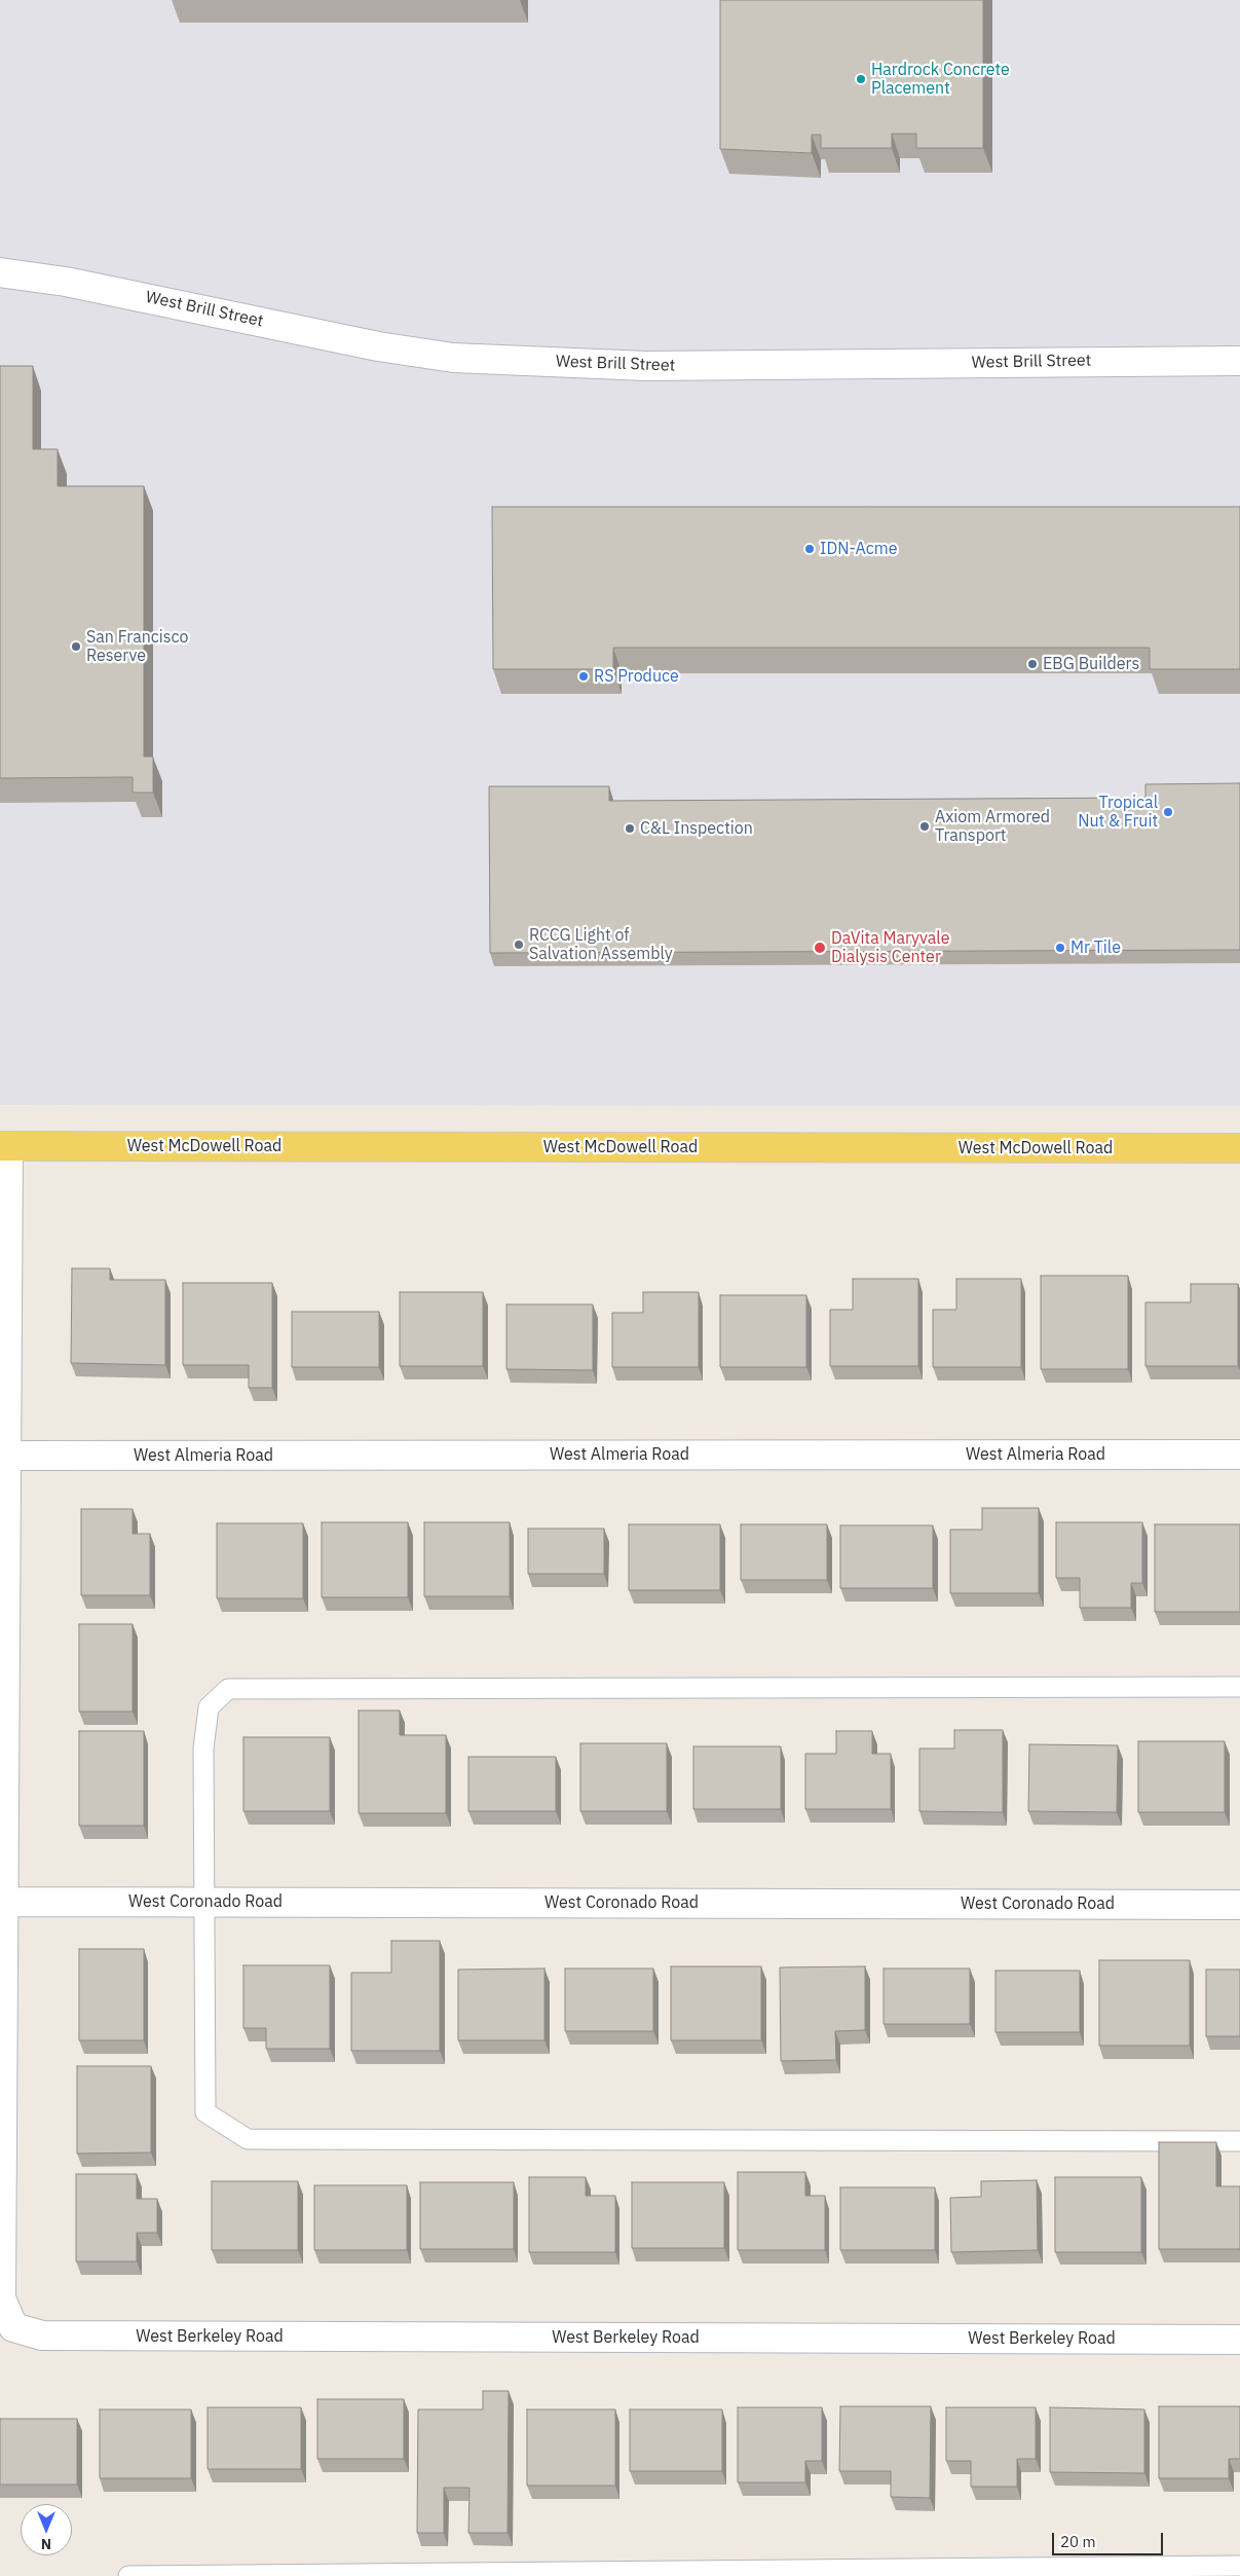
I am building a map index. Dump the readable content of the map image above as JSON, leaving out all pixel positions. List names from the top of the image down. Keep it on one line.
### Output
{"streets":{"main road":["West McDowell Road"],"street":["West Brill Street","West Almeria Road","West Coronado Road","West Berkeley Road"]},"crossings":[["West Coronado Road","West Berkeley Road"]],"places":["Hardrock Concrete Placement","IDN-Acme","San Francisco Reserve","EBG Builders","RS Produce","Tropical Nut & Fruit","Axiom Armored Transport","C&L Inspection","RCCG Light of Salvation Assembly","DaVita Maryvale Dialysis Center","Mr Tile"],"scale_bar":"20 m","north":"bottom"}
